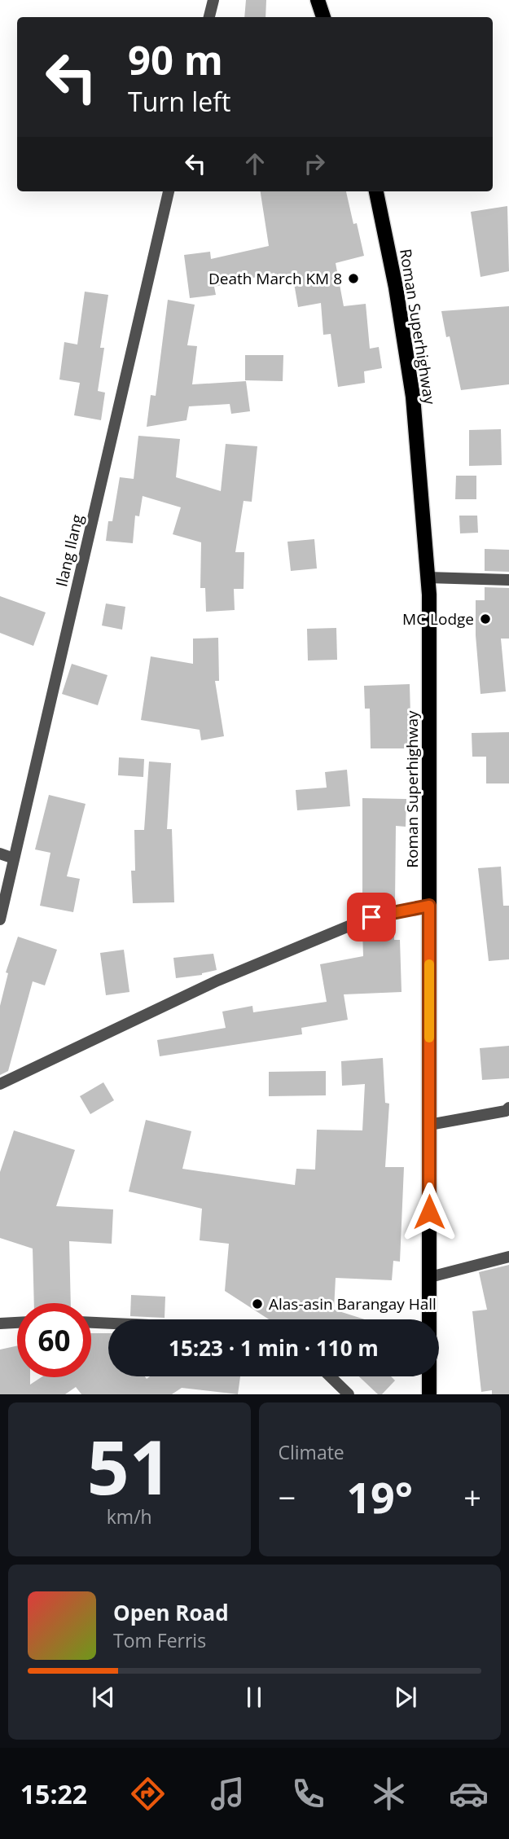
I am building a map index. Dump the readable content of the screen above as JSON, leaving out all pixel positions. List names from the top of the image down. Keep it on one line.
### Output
{"streets":{"main road":["Roman Superhighway"],"street":["Ilang Ilang"]},"places":["Death March KM 8","MC Lodge","Alas-asin Barangay Hall"],"page":{"turn":["90 m","Turn left"],"limit":"60","trip":"15:23 · 1 min · 110 m","tile":[["51","km/h"],"Climate"],"heat":["−","19°","+"],"song":["Open Road","Tom Ferris"],"tabs":"15:22"}}
